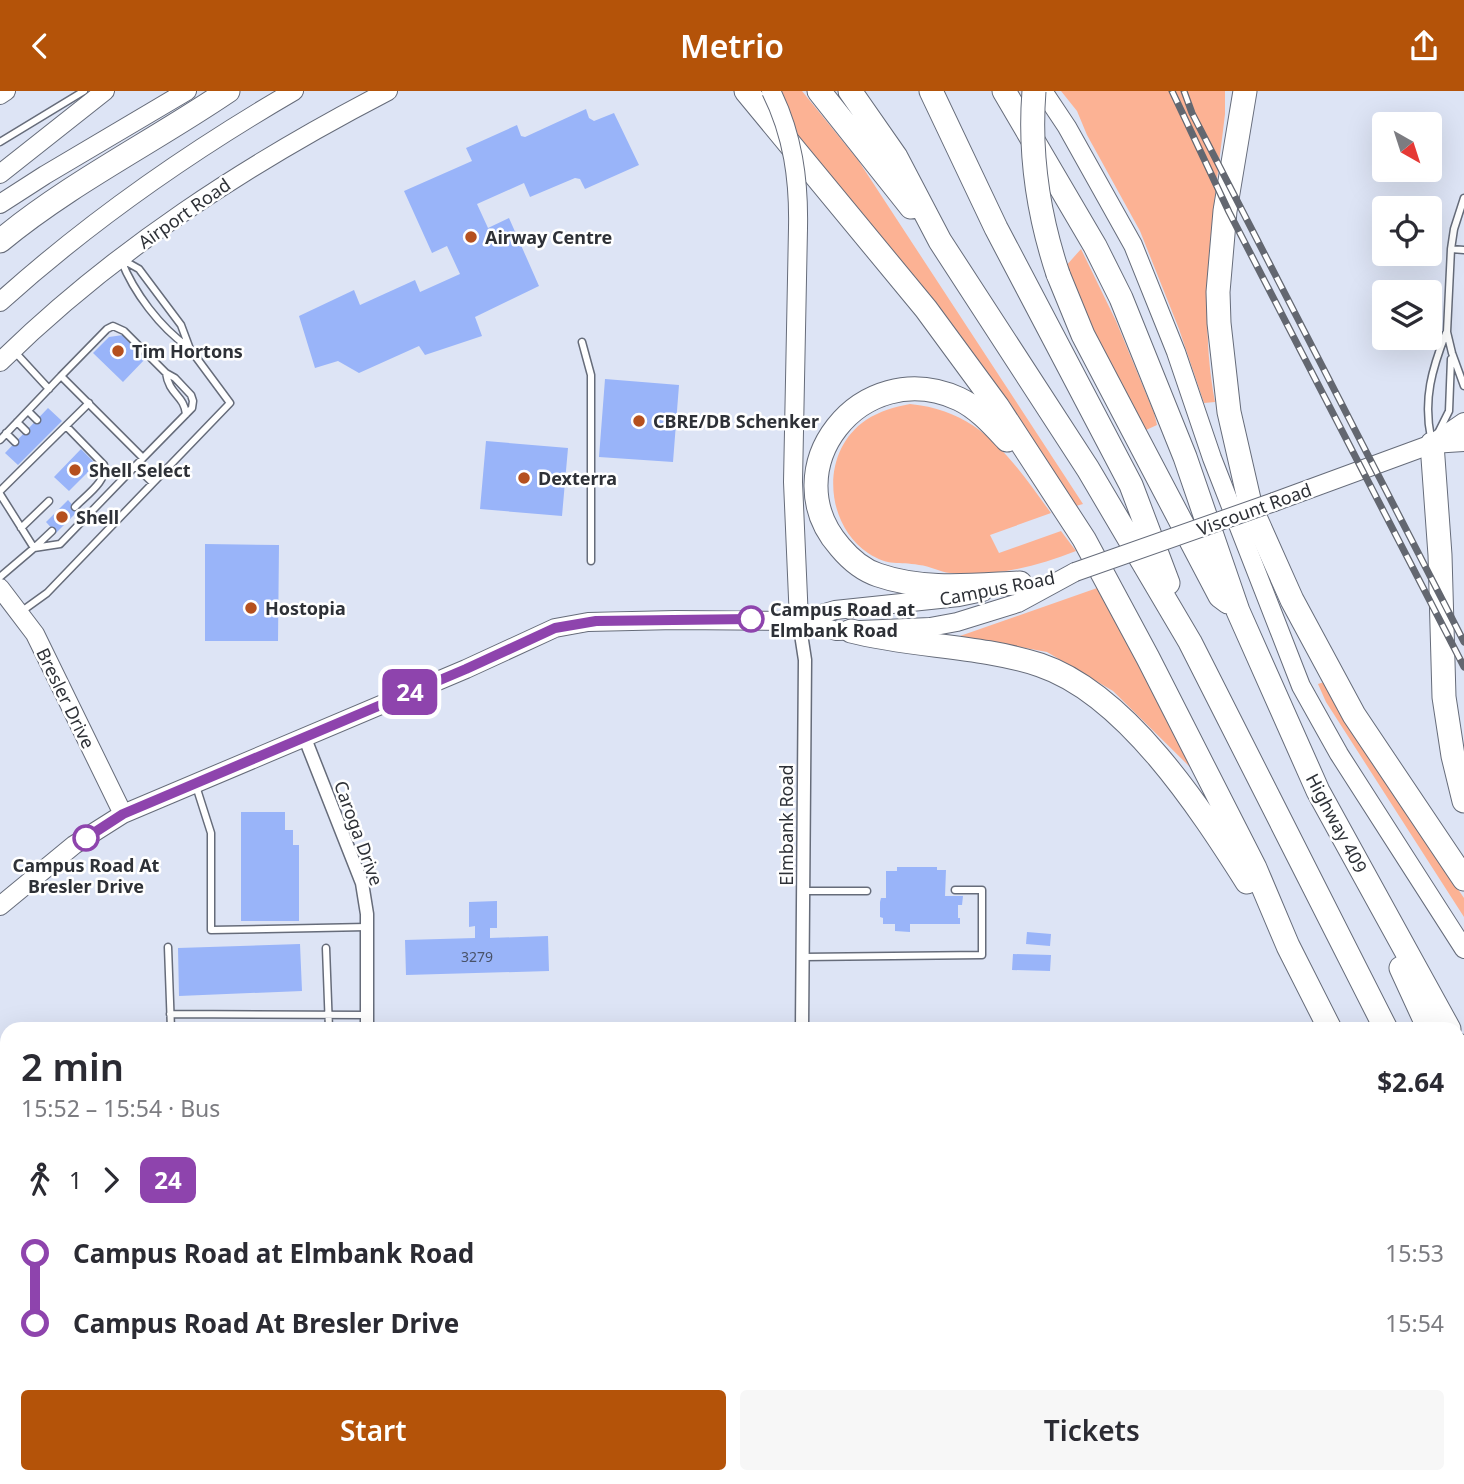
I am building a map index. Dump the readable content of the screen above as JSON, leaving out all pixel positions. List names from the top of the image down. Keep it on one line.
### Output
{"streets":{"highway":["Highway 409"],"street":["Airport Road","Viscount Road","Campus Road","Bresler Drive","Elmbank Road","Caroga Drive"]},"crossings":[["Viscount Road","Campus Road"],["Campus Road","Bresler Drive"],["Campus Road","Elmbank Road"],["Campus Road","Caroga Drive"]],"places":["Airway Centre","Tim Hortons","CBRE/DB Schenker","Shell Select","Dexterra","Shell","Hostopia","Campus Road at Elmbank Road","Campus Road At Bresler Drive"],"lines":["bus line 24"],"house_numbers":["3279"],"north":"bottom right","page":{"header":"Metrio","on_map":"24","heading":["2 min","15:52 – 15:54 · Bus","$2.64"],"legs":["1","24"],"list":[{"name":"Campus Road at Elmbank Road","value":"15:53"},{"name":"Campus Road At Bresler Drive","value":"15:54"}],"buttons":["Start","Tickets"]}}
